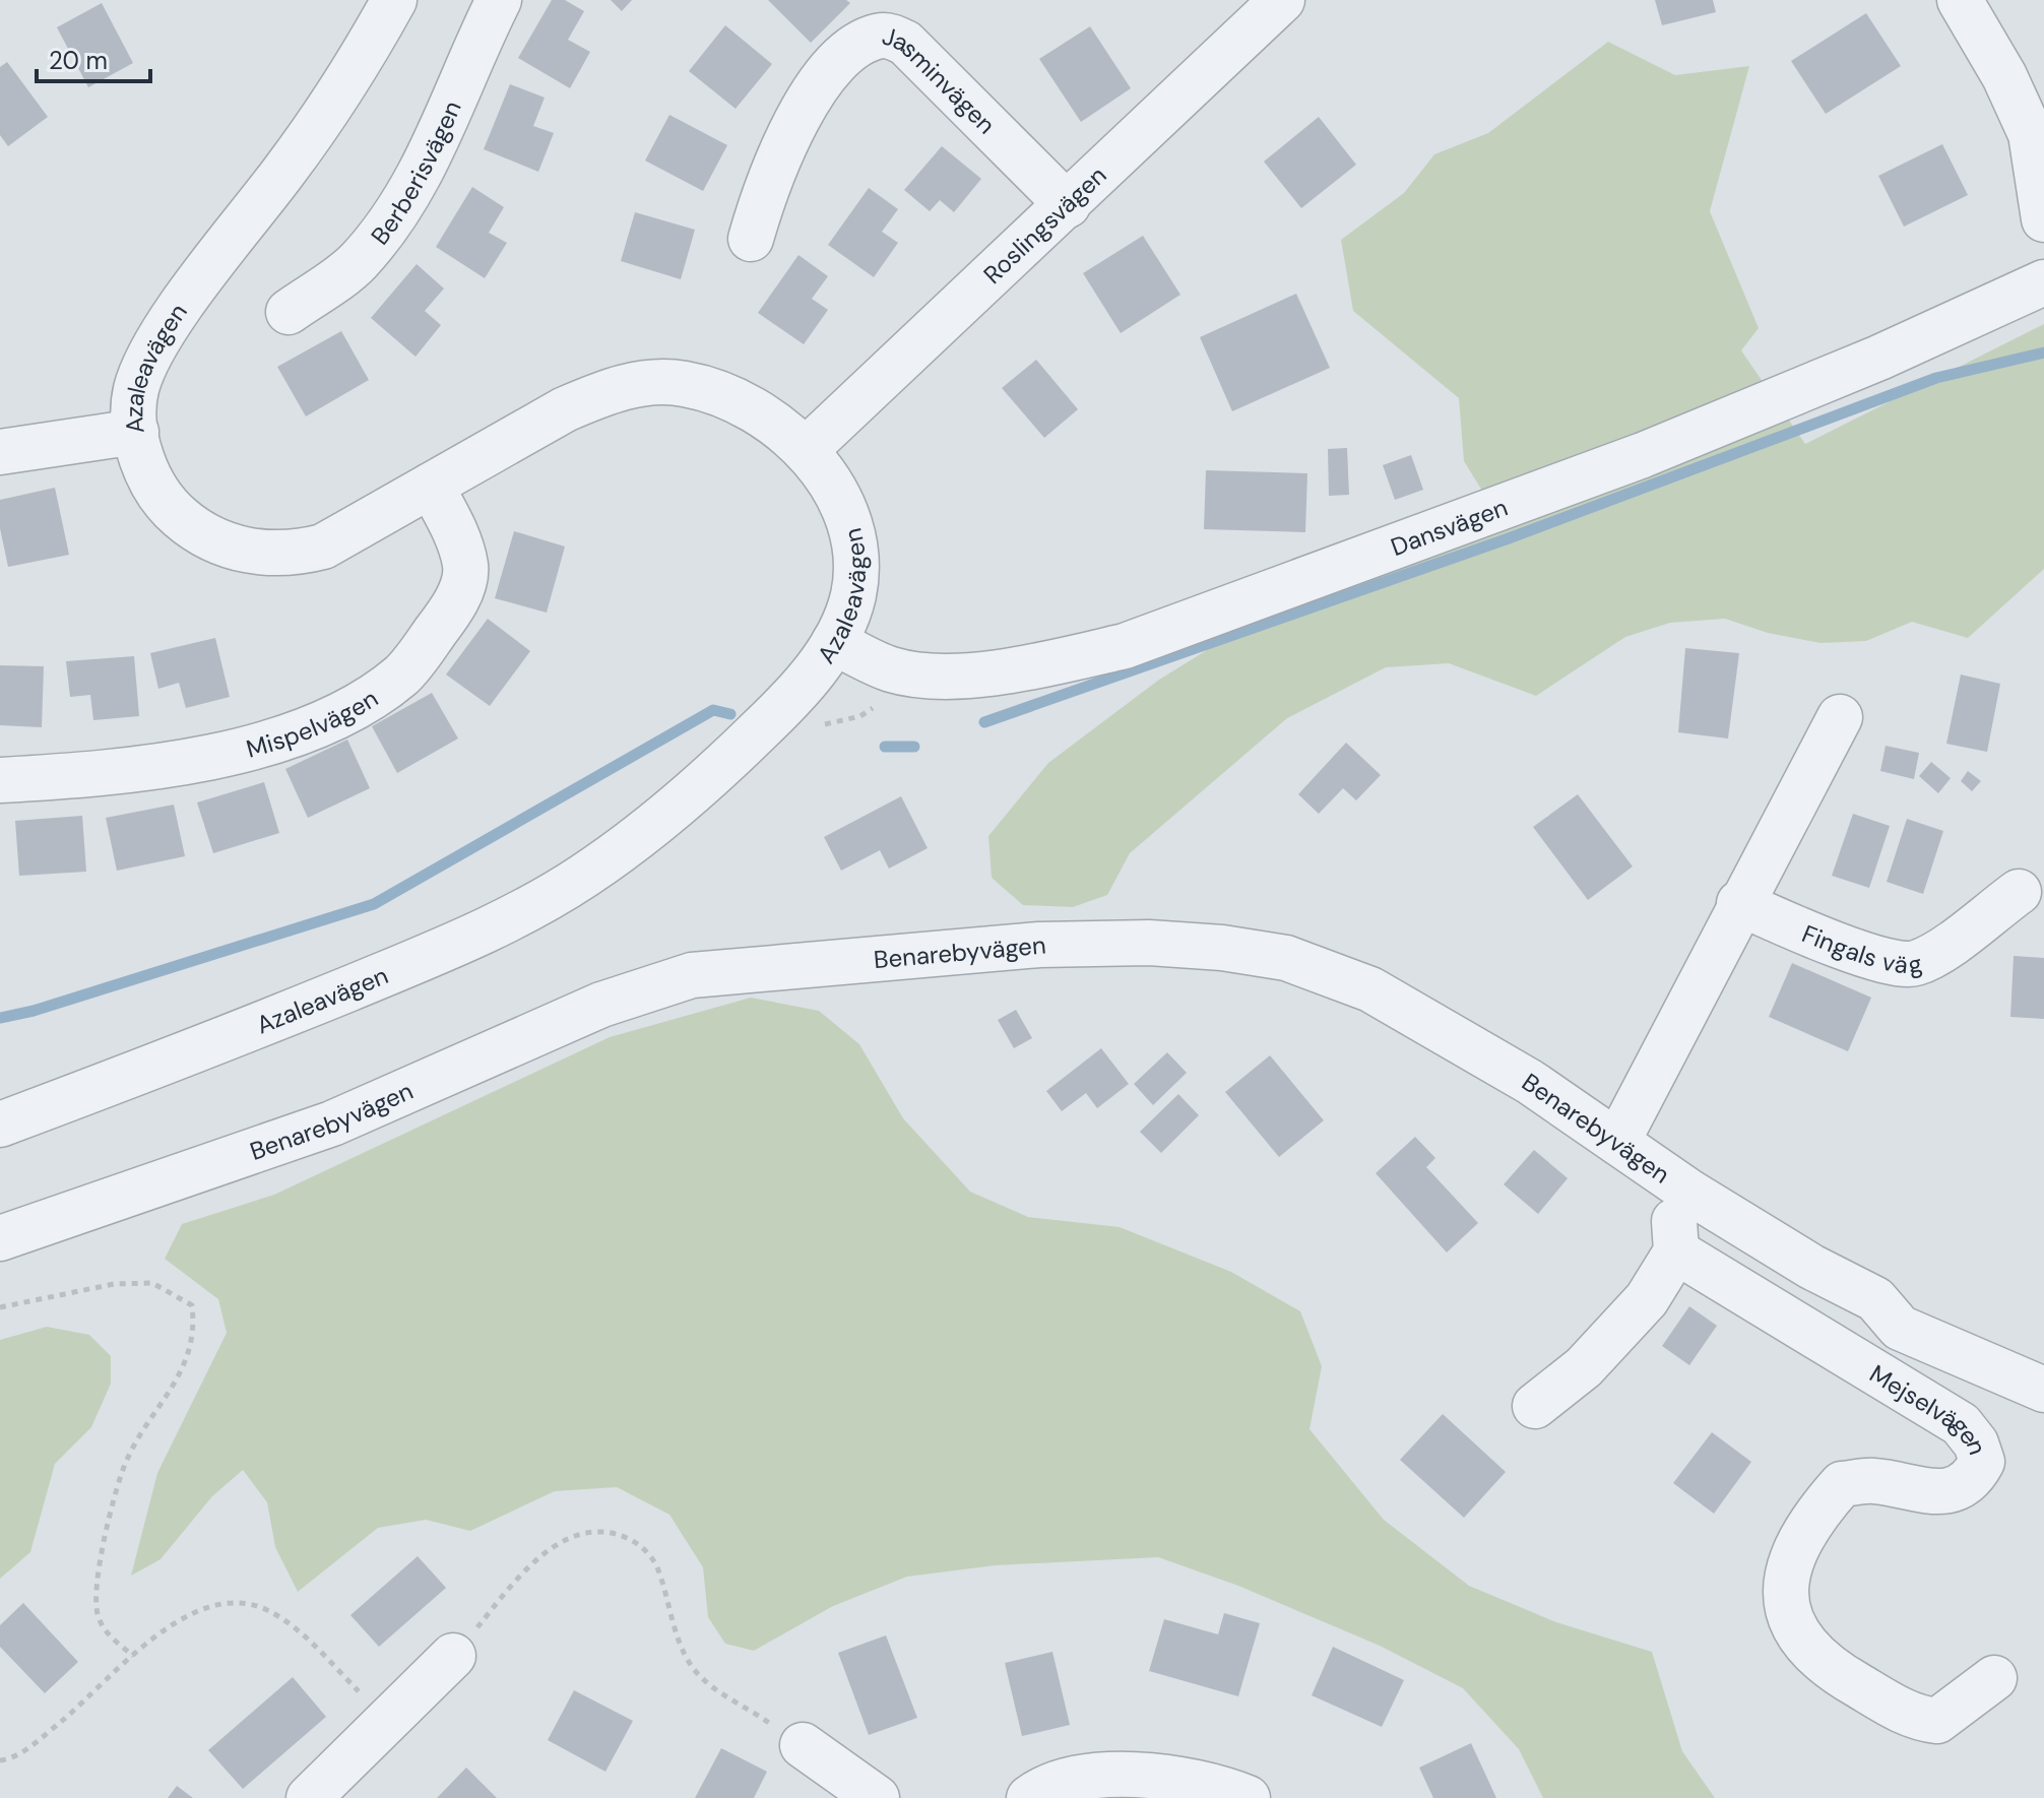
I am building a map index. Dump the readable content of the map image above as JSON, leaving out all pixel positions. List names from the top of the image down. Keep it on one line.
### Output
{"streets":{"street":["Jasminvägen","Berberisvägen","Roslingsvägen","Azaleavägen","Dansvägen","Mispelvägen","Fingals väg","Benarebyvägen","Mejselvägen"]},"crossings":[["Jasminvägen","Roslingsvägen"],["Roslingsvägen","Azaleavägen"],["Azaleavägen","Dansvägen"],["Azaleavägen","Mispelvägen"]],"scale_bar":"20 m"}
